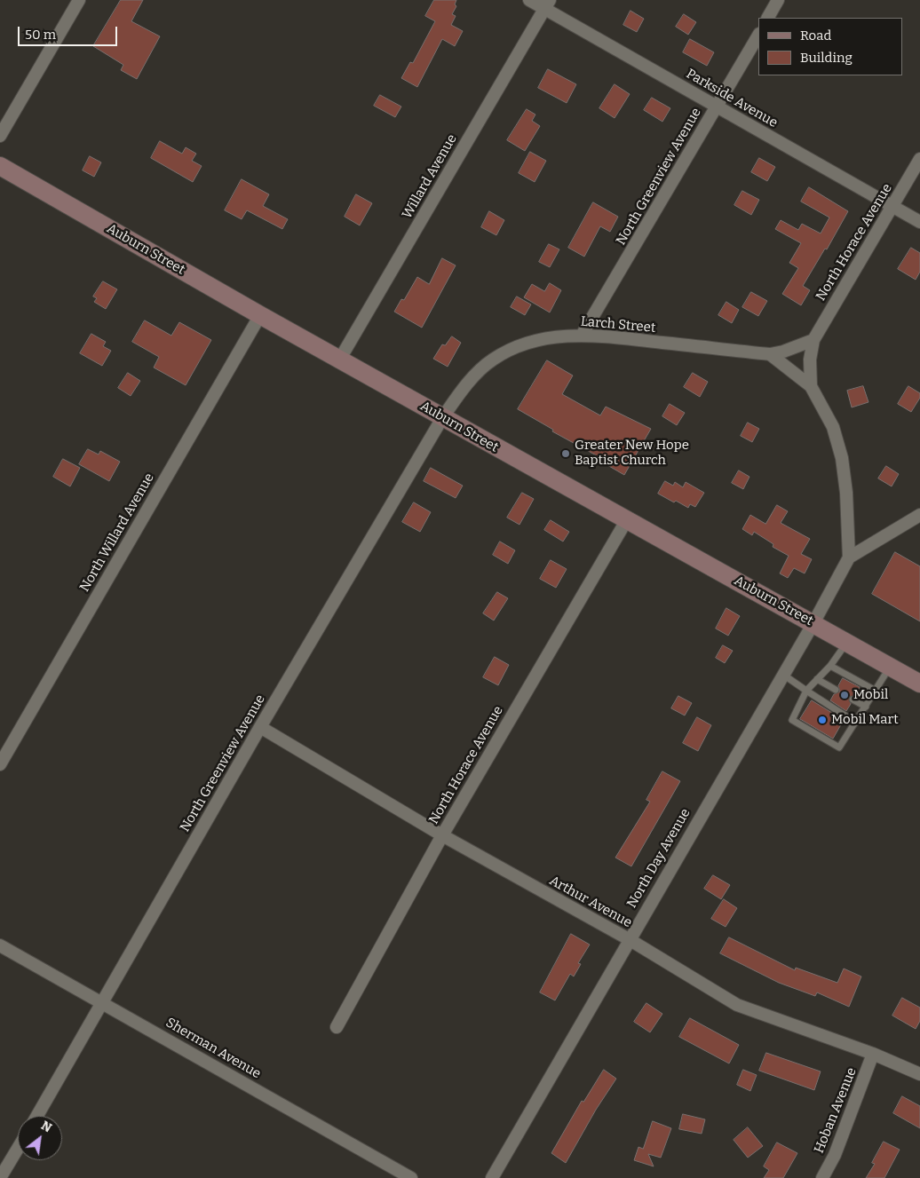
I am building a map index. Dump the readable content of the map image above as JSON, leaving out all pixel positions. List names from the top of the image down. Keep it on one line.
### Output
{"streets":{"main road":["Auburn Street"],"street":["Parkside Avenue","Willard Avenue","North Greenview Avenue","North Horace Avenue","Larch Street","North Willard Avenue","North Day Avenue","Arthur Avenue","Sherman Avenue","Hoban Avenue"]},"crossings":[["Parkside Avenue","Willard Avenue"],["Parkside Avenue","North Greenview Avenue"],["Parkside Avenue","North Horace Avenue"],["Willard Avenue","Auburn Street"],["North Greenview Avenue","Auburn Street"],["North Greenview Avenue","Larch Street"],["North Greenview Avenue","Arthur Avenue"],["North Greenview Avenue","Sherman Avenue"],["North Horace Avenue","Auburn Street"],["North Horace Avenue","Larch Street"],["North Horace Avenue","Arthur Avenue"],["Auburn Street","Larch Street"],["Auburn Street","North Willard Avenue"],["Auburn Street","North Day Avenue"],["North Day Avenue","Arthur Avenue"],["Arthur Avenue","Hoban Avenue"]],"places":["Greater New Hope Baptist Church","Mobil","Mobil Mart"],"legend":["Road","Building"],"scale_bar":"50 m","north":"top right"}
